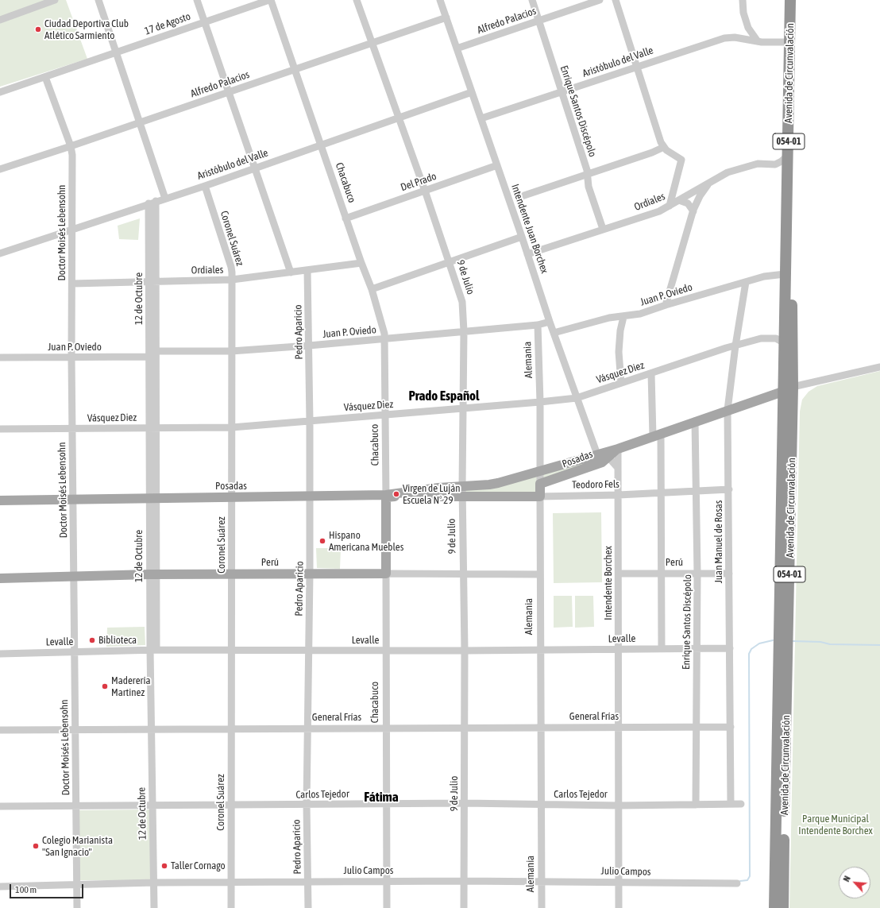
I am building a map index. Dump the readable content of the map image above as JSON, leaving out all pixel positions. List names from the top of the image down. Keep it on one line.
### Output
{"streets":{"highway":["Avenida de Circunvalación","054-01"],"main road":["Chacabuco","Alemania","Posadas","Teodoro Fels","Perú"],"street":["Alfredo Palacios","17 de Agosto","Aristóbulo del Valle","Enrique Santos Discépolo","Del Prado","Ordiales","Intendente Juan Borchex","Doctor Moisés Lebensohn","Coronel Suárez","9 de Julio","Juan P. Oviedo","12 de Octubre","Pedro Aparicio","Vásquez Diez","Juan Manuel de Rosas","Intendente Borchex","Levalle","General Frías","Carlos Tejedor","Julio Campos"]},"crossings":[["Alfredo Palacios","Enrique Santos Discépolo"],["Alfredo Palacios","Chacabuco"],["Alfredo Palacios","Intendente Juan Borchex"],["Alfredo Palacios","Doctor Moisés Lebensohn"],["Alfredo Palacios","9 de Julio"],["17 de Agosto","Chacabuco"],["17 de Agosto","Doctor Moisés Lebensohn"],["Aristóbulo del Valle","Avenida de Circunvalación"],["Aristóbulo del Valle","Enrique Santos Discépolo"],["Aristóbulo del Valle","Chacabuco"],["Aristóbulo del Valle","Intendente Juan Borchex"],["Aristóbulo del Valle","Doctor Moisés Lebensohn"],["Aristóbulo del Valle","Coronel Suárez"],["Aristóbulo del Valle","9 de Julio"],["Aristóbulo del Valle","12 de Octubre"],["Avenida de Circunvalación","Ordiales"],["Avenida de Circunvalación","Juan P. Oviedo"],["Avenida de Circunvalación","Vásquez Diez"],["Avenida de Circunvalación","Posadas"],["Enrique Santos Discépolo","Ordiales"],["Enrique Santos Discépolo","Posadas"],["Enrique Santos Discépolo","Teodoro Fels"],["Enrique Santos Discépolo","Perú"],["Enrique Santos Discépolo","Levalle"],["Enrique Santos Discépolo","General Frías"],["Enrique Santos Discépolo","Carlos Tejedor"],["Del Prado","Chacabuco"],["Del Prado","Intendente Juan Borchex"],["Del Prado","9 de Julio"],["Chacabuco","Ordiales"],["Chacabuco","Juan P. Oviedo"],["Chacabuco","Vásquez Diez"],["Chacabuco","Posadas"],["Chacabuco","Perú"],["Chacabuco","Levalle"],["Chacabuco","General Frías"],["Chacabuco","Carlos Tejedor"],["Chacabuco","Julio Campos"],["Ordiales","Intendente Juan Borchex"],["Ordiales","Doctor Moisés Lebensohn"],["Ordiales","Coronel Suárez"],["Ordiales","12 de Octubre"],["Ordiales","Pedro Aparicio"],["Intendente Juan Borchex","Juan P. Oviedo"],["Intendente Juan Borchex","Vásquez Diez"],["Intendente Juan Borchex","Posadas"],["Doctor Moisés Lebensohn","Juan P. Oviedo"],["Doctor Moisés Lebensohn","Vásquez Diez"],["Doctor Moisés Lebensohn","Posadas"],["Doctor Moisés Lebensohn","Perú"],["Doctor Moisés Lebensohn","Levalle"],["Doctor Moisés Lebensohn","General Frías"],["Doctor Moisés Lebensohn","Carlos Tejedor"],["Doctor Moisés Lebensohn","Julio Campos"],["Coronel Suárez","Juan P. Oviedo"],["Coronel Suárez","Vásquez Diez"],["Coronel Suárez","Posadas"],["Coronel Suárez","Perú"],["Coronel Suárez","Levalle"],["Coronel Suárez","General Frías"],["Coronel Suárez","Carlos Tejedor"],["Coronel Suárez","Julio Campos"],["9 de Julio","Juan P. Oviedo"],["9 de Julio","Vásquez Diez"],["9 de Julio","Posadas"],["9 de Julio","Teodoro Fels"],["9 de Julio","Perú"],["9 de Julio","Levalle"],["9 de Julio","General Frías"],["9 de Julio","Carlos Tejedor"],["9 de Julio","Julio Campos"],["Juan P. Oviedo","12 de Octubre"],["Juan P. Oviedo","Pedro Aparicio"],["Juan P. Oviedo","Alemania"],["Juan P. Oviedo","Juan Manuel de Rosas"],["12 de Octubre","Vásquez Diez"],["12 de Octubre","Posadas"],["12 de Octubre","Perú"],["12 de Octubre","Levalle"],["12 de Octubre","General Frías"],["12 de Octubre","Carlos Tejedor"],["12 de Octubre","Julio Campos"],["Pedro Aparicio","Vásquez Diez"],["Pedro Aparicio","Posadas"],["Pedro Aparicio","Perú"],["Pedro Aparicio","Levalle"],["Pedro Aparicio","General Frías"],["Pedro Aparicio","Carlos Tejedor"],["Pedro Aparicio","Julio Campos"],["Alemania","Vásquez Diez"],["Alemania","Posadas"],["Alemania","Teodoro Fels"],["Alemania","Perú"],["Alemania","Levalle"],["Alemania","General Frías"],["Alemania","Carlos Tejedor"],["Alemania","Julio Campos"],["Vásquez Diez","Juan Manuel de Rosas"],["Posadas","Teodoro Fels"],["Posadas","Juan Manuel de Rosas"],["Posadas","Intendente Borchex"],["Teodoro Fels","Juan Manuel de Rosas"],["Teodoro Fels","Intendente Borchex"],["Juan Manuel de Rosas","Perú"],["Juan Manuel de Rosas","Levalle"],["Juan Manuel de Rosas","General Frías"],["Juan Manuel de Rosas","Carlos Tejedor"],["Perú","Intendente Borchex"],["Intendente Borchex","Levalle"],["Intendente Borchex","General Frías"],["Intendente Borchex","Carlos Tejedor"],["Intendente Borchex","Julio Campos"]],"districts":["Prado Español","Fátima"],"parks":["Parque Municipal Intendente Borchex"],"places":["Ciudad Deportiva Club Atlético Sarmiento","Virgen de Luján Escuela Nº 29","Hispano Americana Muebles","Biblioteca","Maderería Martinez","Colegio Marianista \"San Ignacio\"","Taller Cornago"],"scale_bar":"100 m","north":"top left"}
